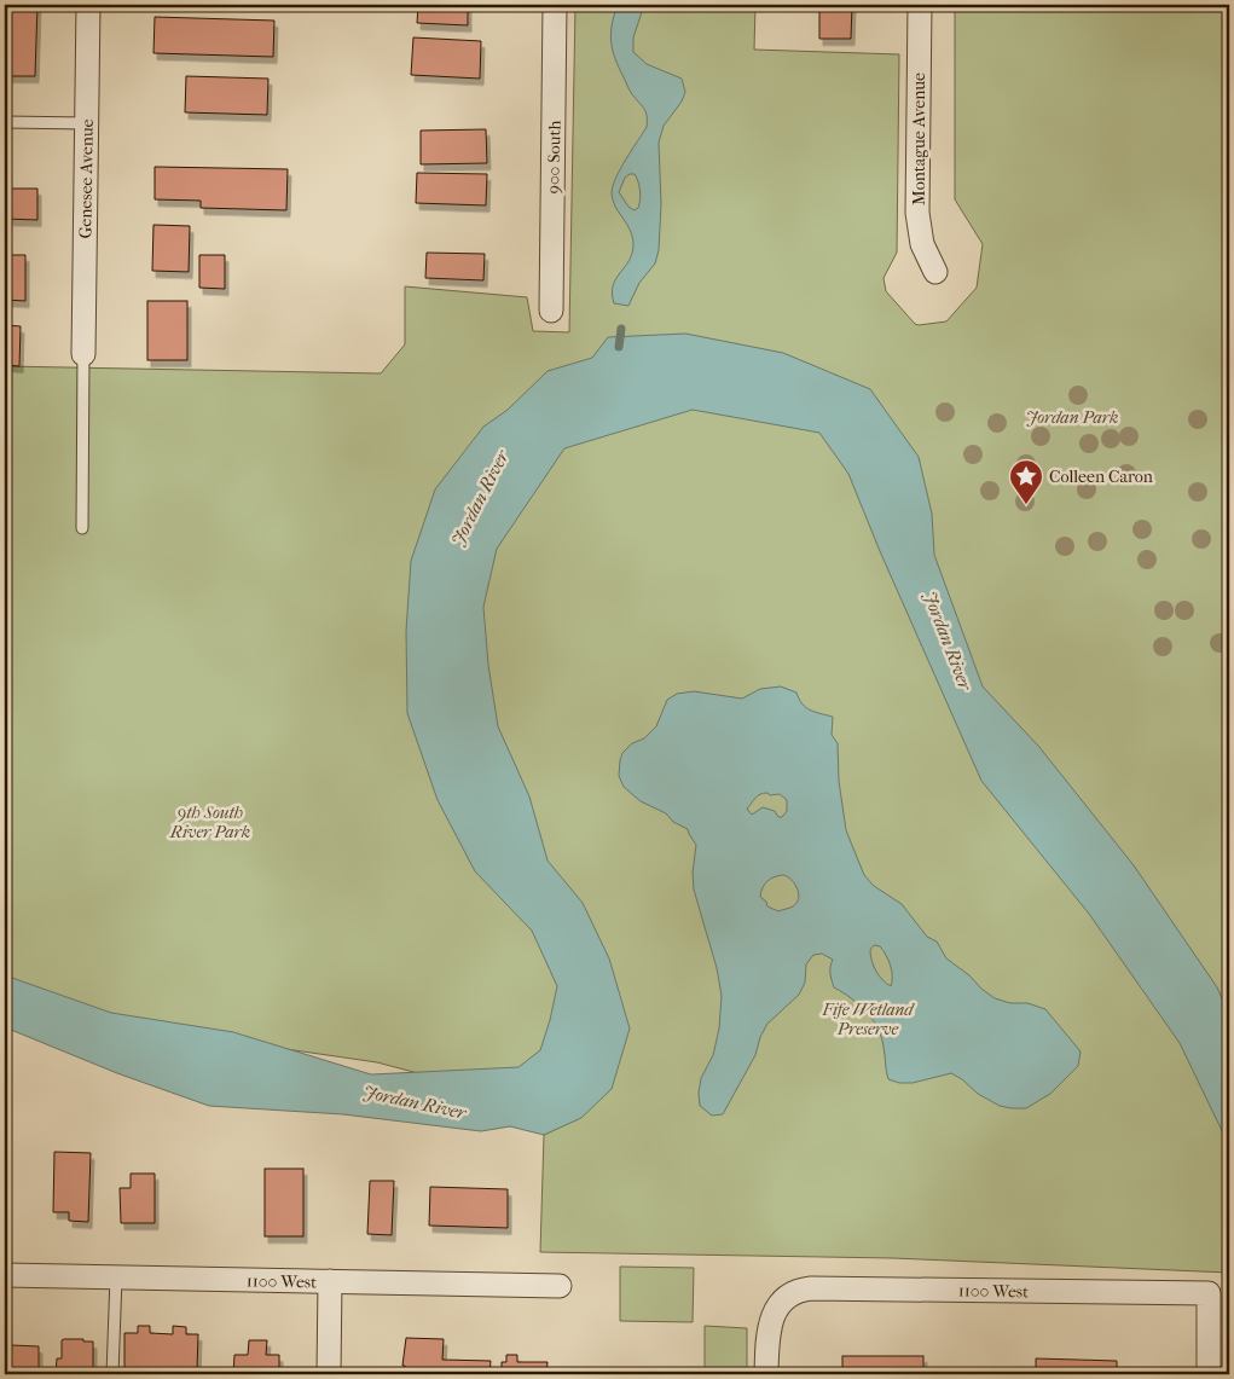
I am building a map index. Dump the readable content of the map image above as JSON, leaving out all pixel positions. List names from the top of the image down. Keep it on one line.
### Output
{"streets":{"street":["Montague Avenue","900 South","Genesee Avenue","1100 West"]},"water":["Jordan River"],"parks":["Jordan Park","9th South River Park","Fife Wetland Preserve"],"places":{"place":["Colleen Caron"]}}
